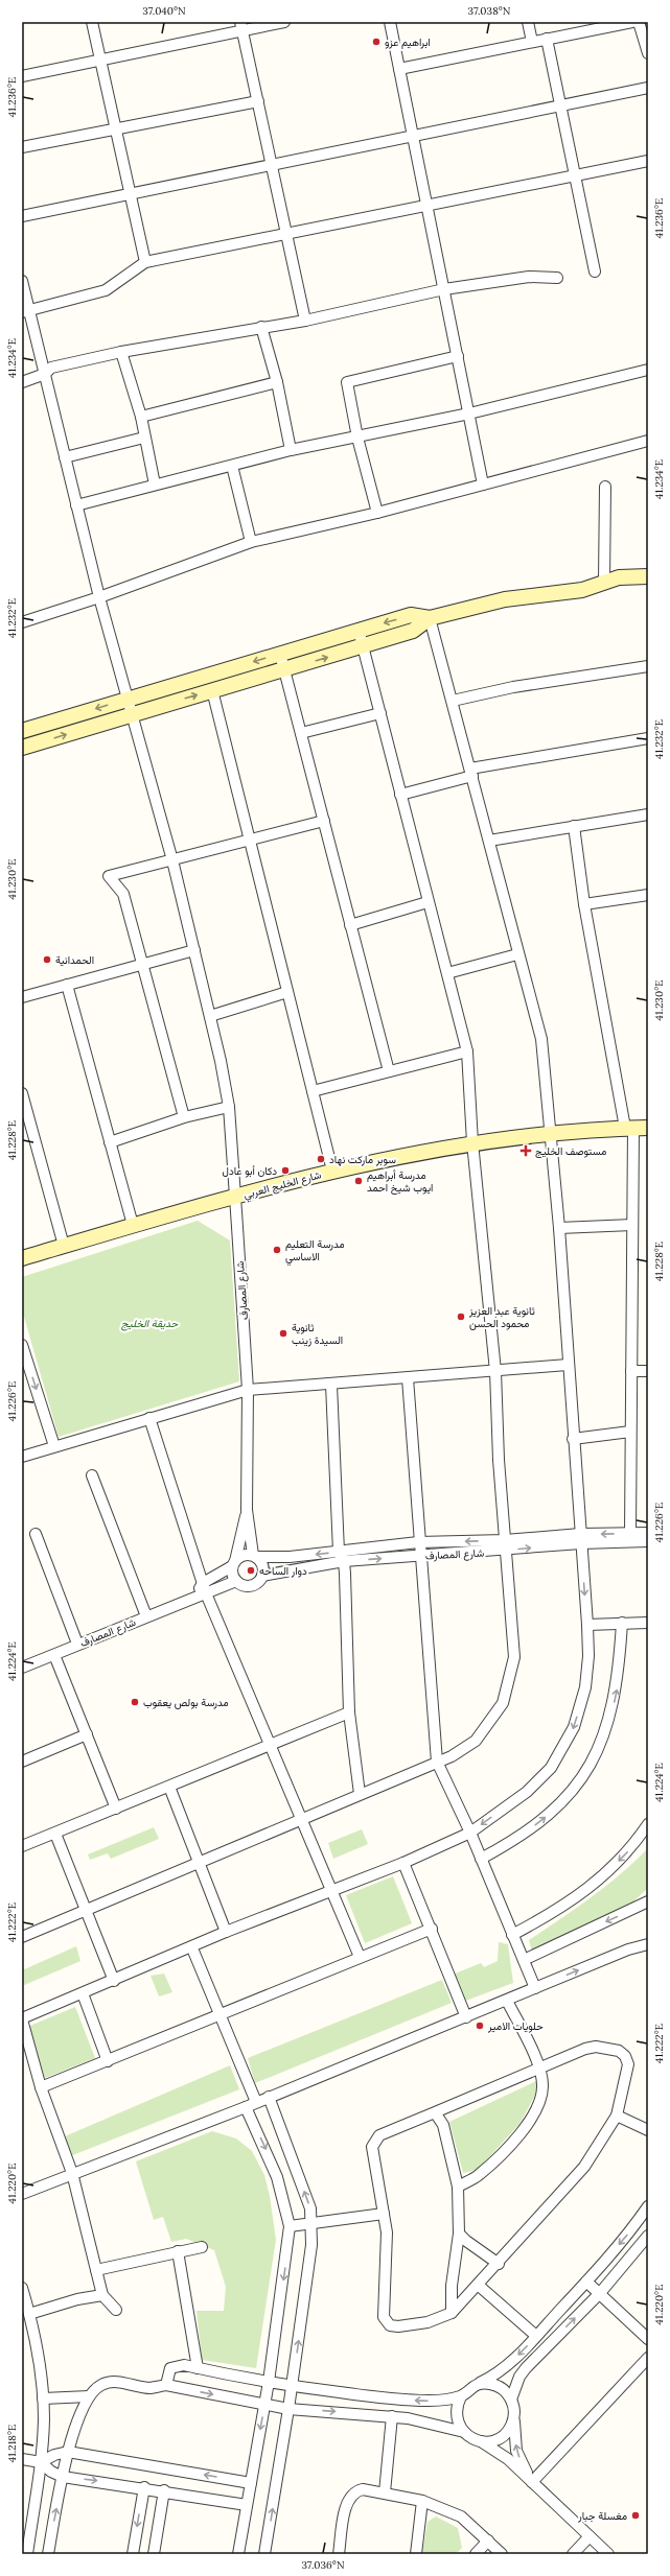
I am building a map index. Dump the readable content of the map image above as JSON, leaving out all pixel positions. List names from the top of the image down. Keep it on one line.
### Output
{"streets":{"street":["شارع الخليج العربي","شارع المصارف"]},"crossings":[["شارع الخليج العربي","شارع المصارف"]],"parks":["حديقة الخليج"],"places":{"other":["ابراهيم عزو","الحمدانية","سوبر ماركت نهاد","دكان أبو عادل","مدرسة أبراهيم ايوب شيخ احمد","مدرسة التعليم الاساسي","ثانوية عبد العزيز محمود الحسن","ثانوية السيدة زينب","دوار الساحه","مدرسة بولص يعقوب","حلويات الامير","مغسلة جبار"],"health":["مستوصف الخليج"]},"coordinates":["37.040°N","37.038°N","41.236°E","41.234°E","41.232°E","41.230°E","41.228°E","41.226°E","41.224°E","41.222°E","41.220°E","41.218°E","37.036°N"]}
